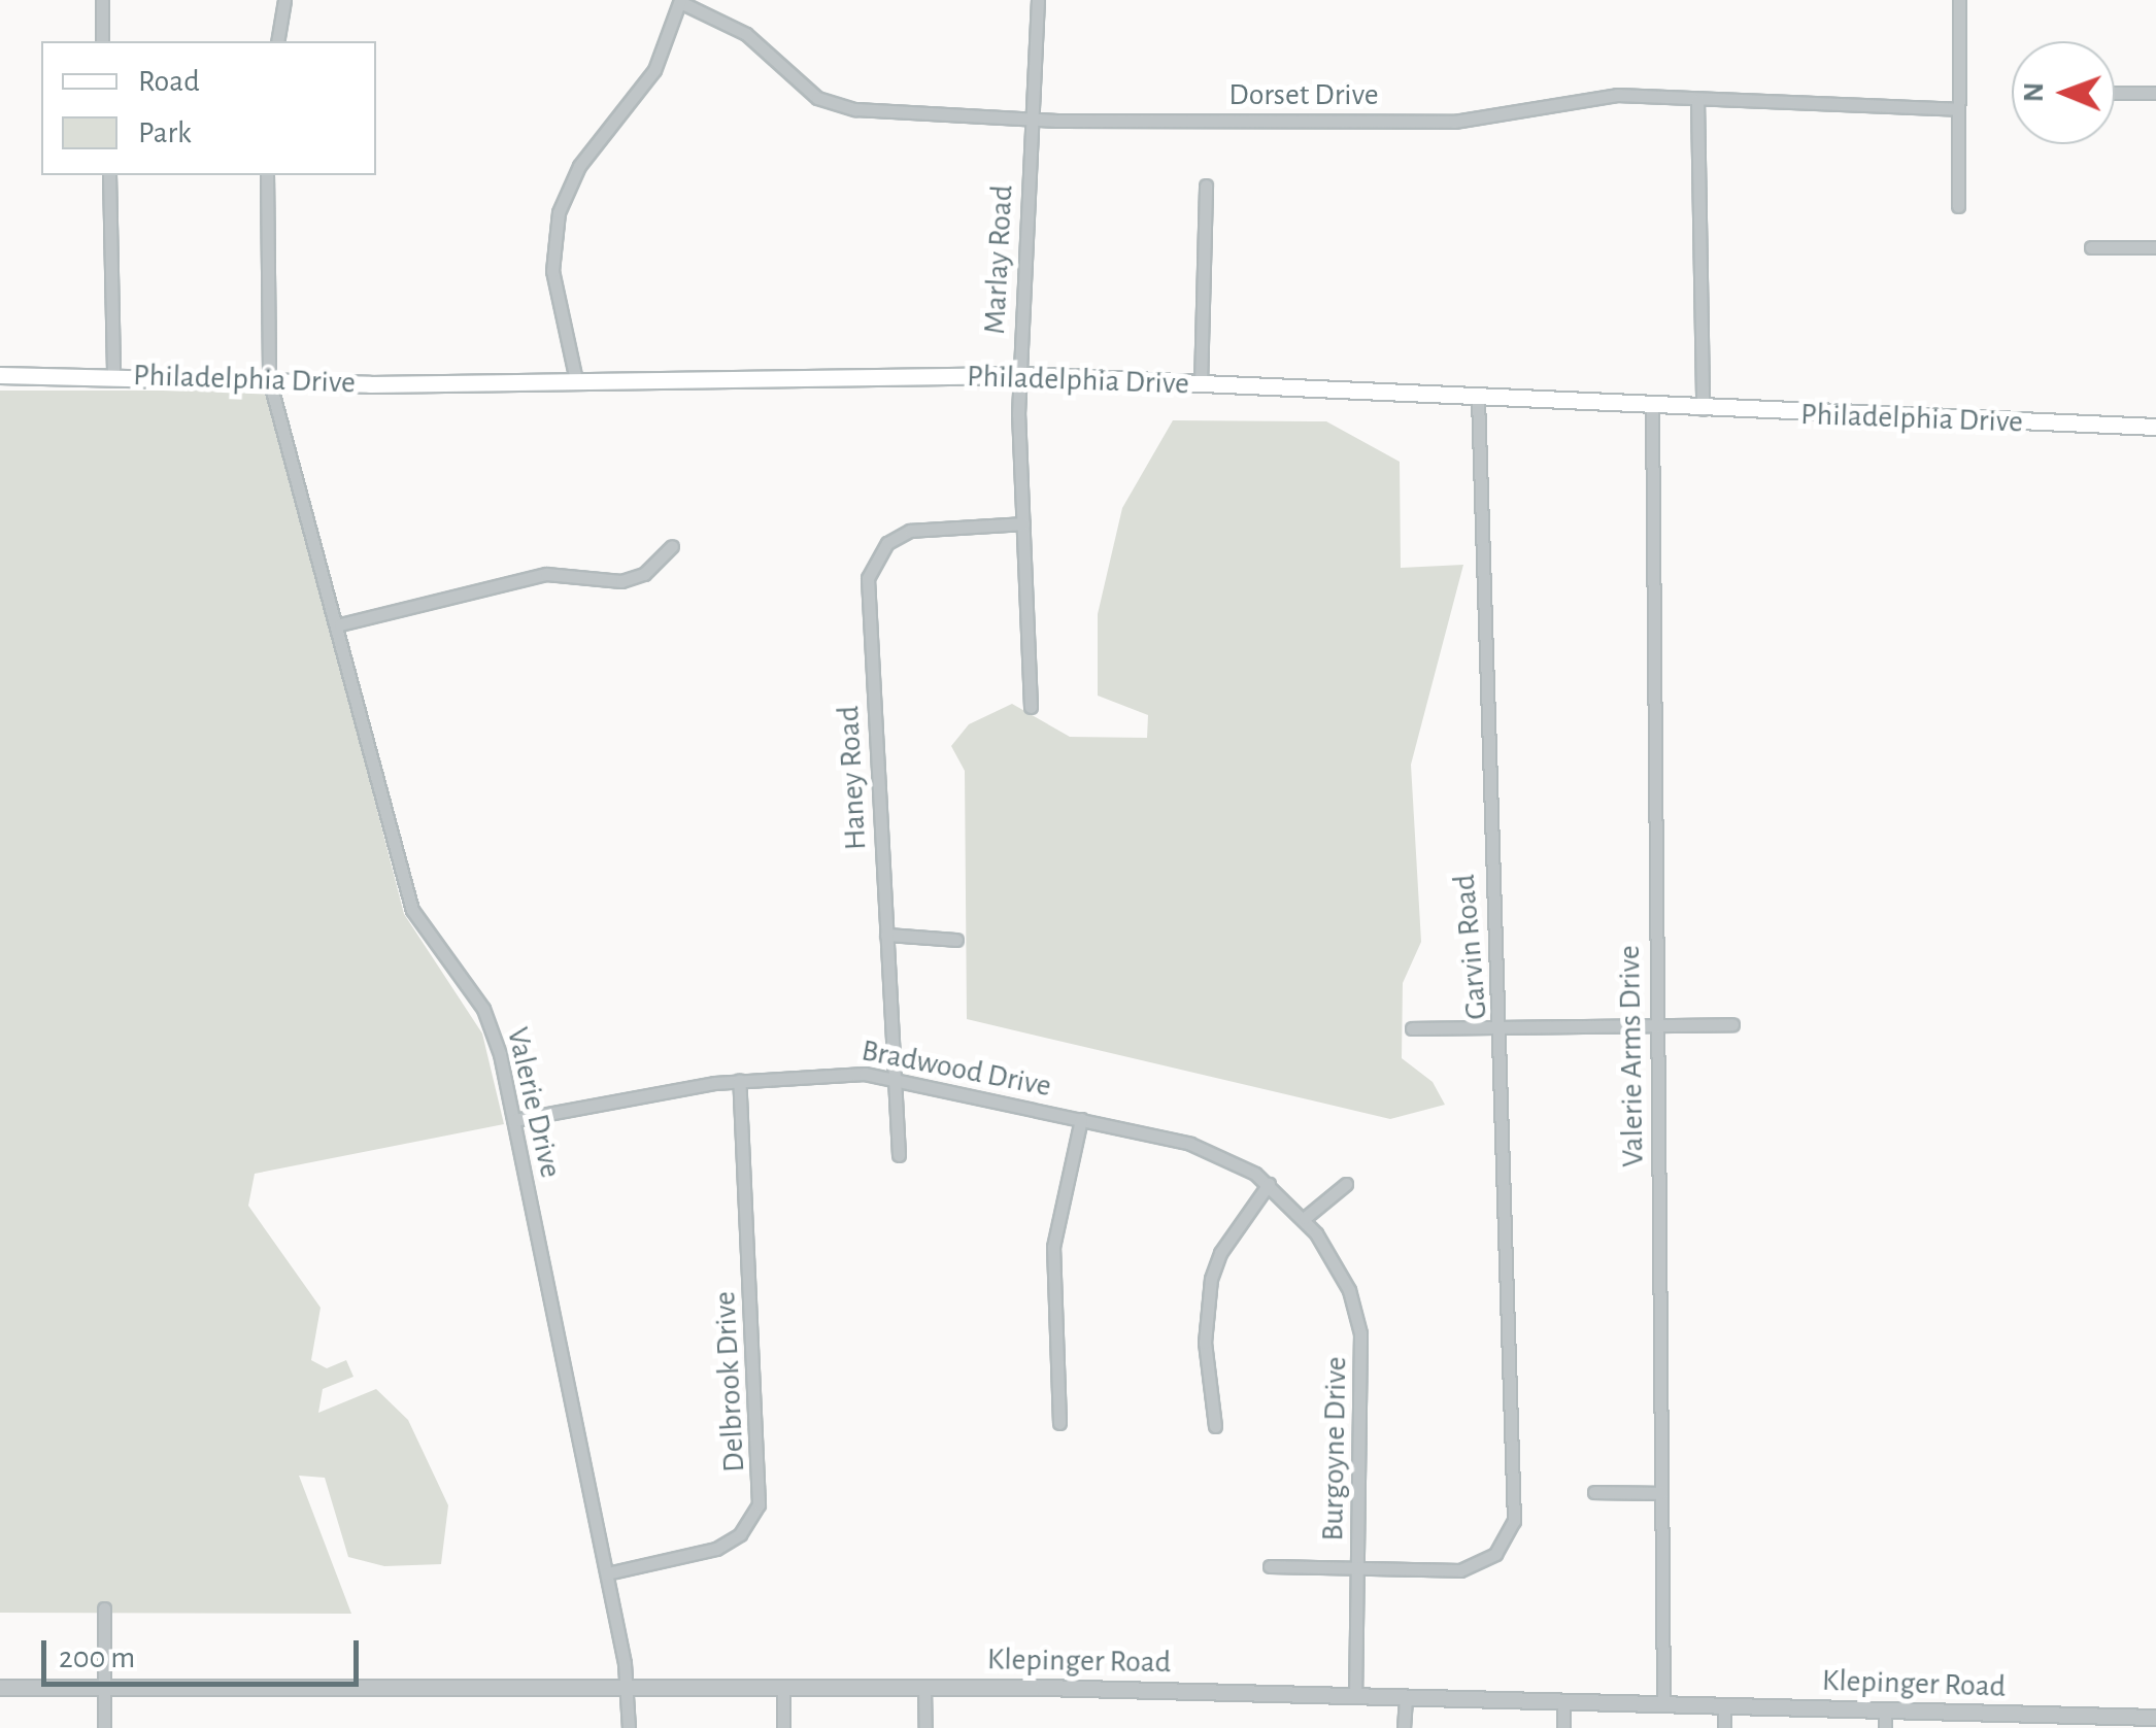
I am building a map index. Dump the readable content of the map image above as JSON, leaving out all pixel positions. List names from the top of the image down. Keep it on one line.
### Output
{"streets":{"main road":["Philadelphia Drive"],"street":["Dorset Drive","Marlay Road","Haney Road","Garvin Road","Valerie Arms Drive","Bradwood Drive","Valerie Drive","Delbrook Drive","Burgoyne Drive","Klepinger Road"]},"crossings":[["Dorset Drive","Marlay Road"],["Marlay Road","Philadelphia Drive"],["Marlay Road","Haney Road"],["Philadelphia Drive","Garvin Road"],["Philadelphia Drive","Valerie Arms Drive"],["Philadelphia Drive","Valerie Drive"],["Haney Road","Bradwood Drive"],["Garvin Road","Burgoyne Drive"],["Valerie Arms Drive","Klepinger Road"],["Bradwood Drive","Valerie Drive"],["Bradwood Drive","Delbrook Drive"],["Bradwood Drive","Burgoyne Drive"],["Valerie Drive","Delbrook Drive"],["Valerie Drive","Klepinger Road"],["Burgoyne Drive","Klepinger Road"]],"legend":["Road","Park"],"scale_bar":"200 m","north":"left"}
